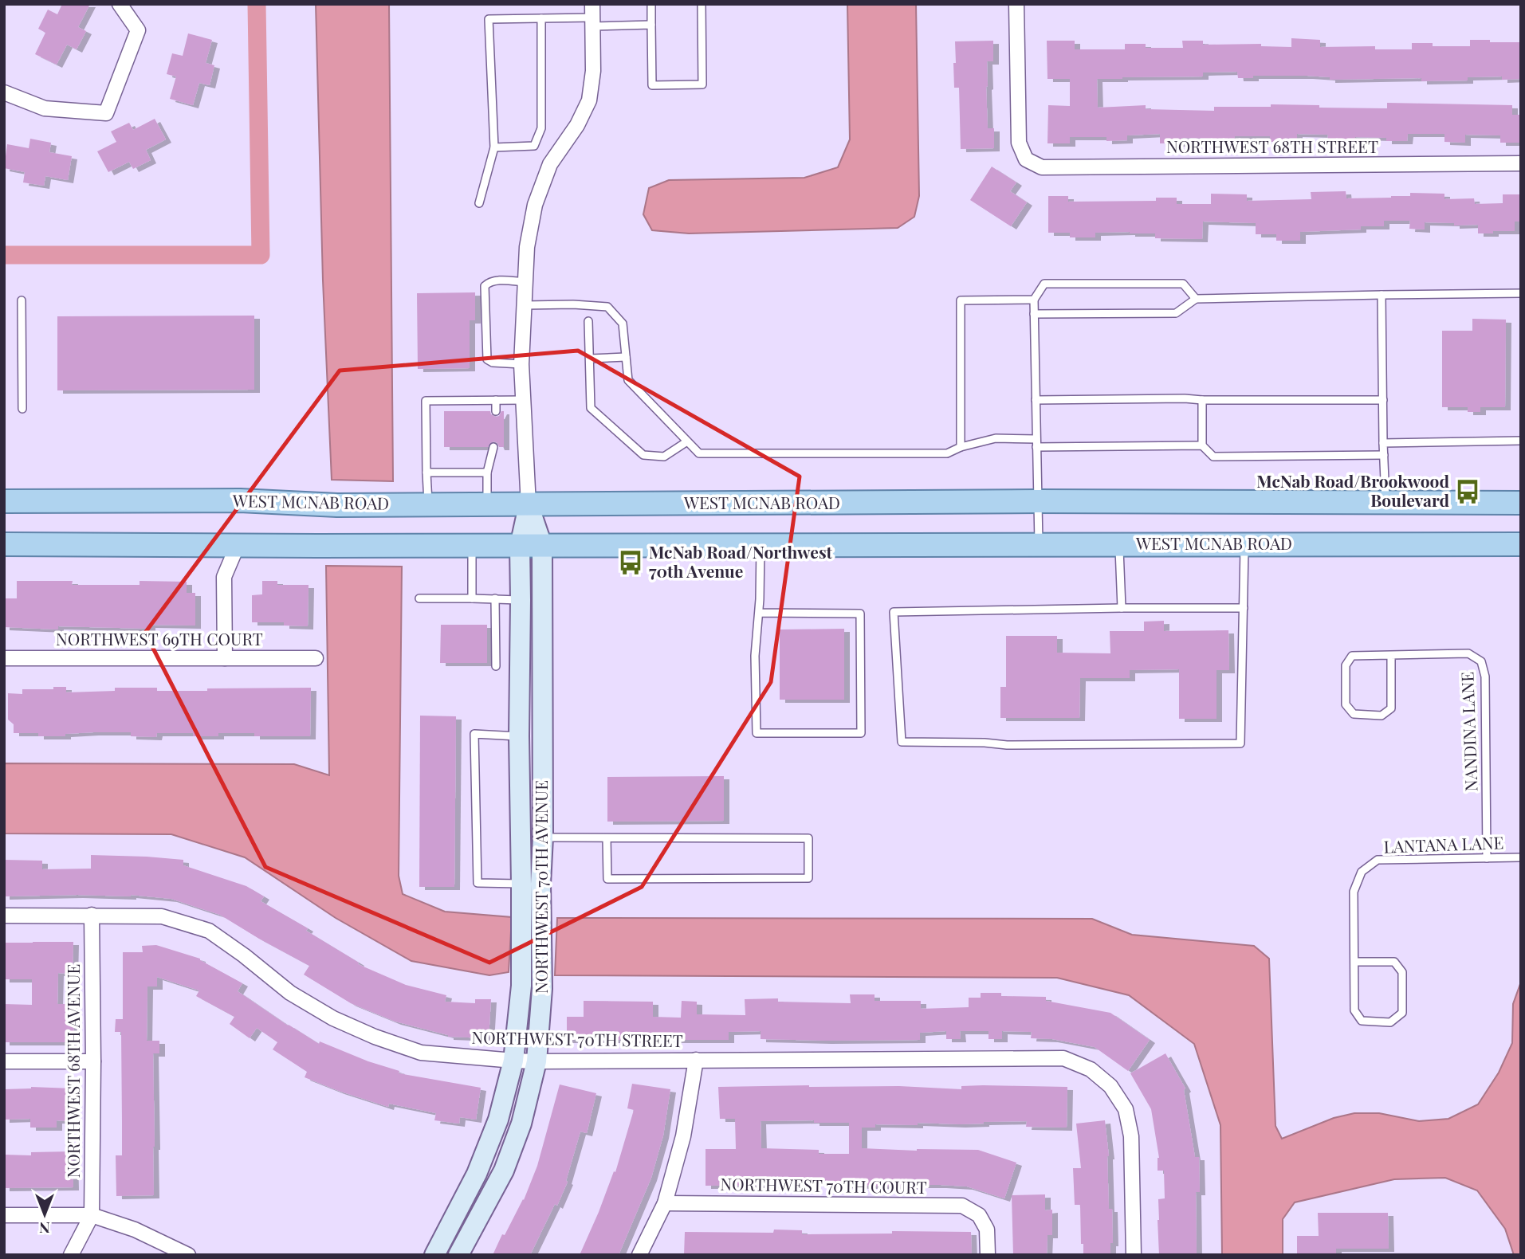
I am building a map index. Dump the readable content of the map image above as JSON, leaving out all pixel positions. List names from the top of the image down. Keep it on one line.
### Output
{"streets":{"main road":["WEST MCNAB ROAD"],"street":["NORTHWEST 68TH STREET","NORTHWEST 69TH COURT","NORTHWEST 70TH AVENUE","NORTHWEST 70TH STREET","NORTHWEST 68TH AVENUE","NORTHWEST 70TH COURT"],"lane":["NANDINA LANE","LANTANA LANE"]},"crossings":[["WEST MCNAB ROAD","NORTHWEST 70TH AVENUE"],["NANDINA LANE","LANTANA LANE"],["NORTHWEST 70TH AVENUE","NORTHWEST 70TH STREET"],["NORTHWEST 70TH STREET","NORTHWEST 68TH AVENUE"]],"places":{"bus stop":["McNab Road/Brookwood Boulevard","McNab Road/Northwest 70th Avenue"]},"north":"bottom"}
